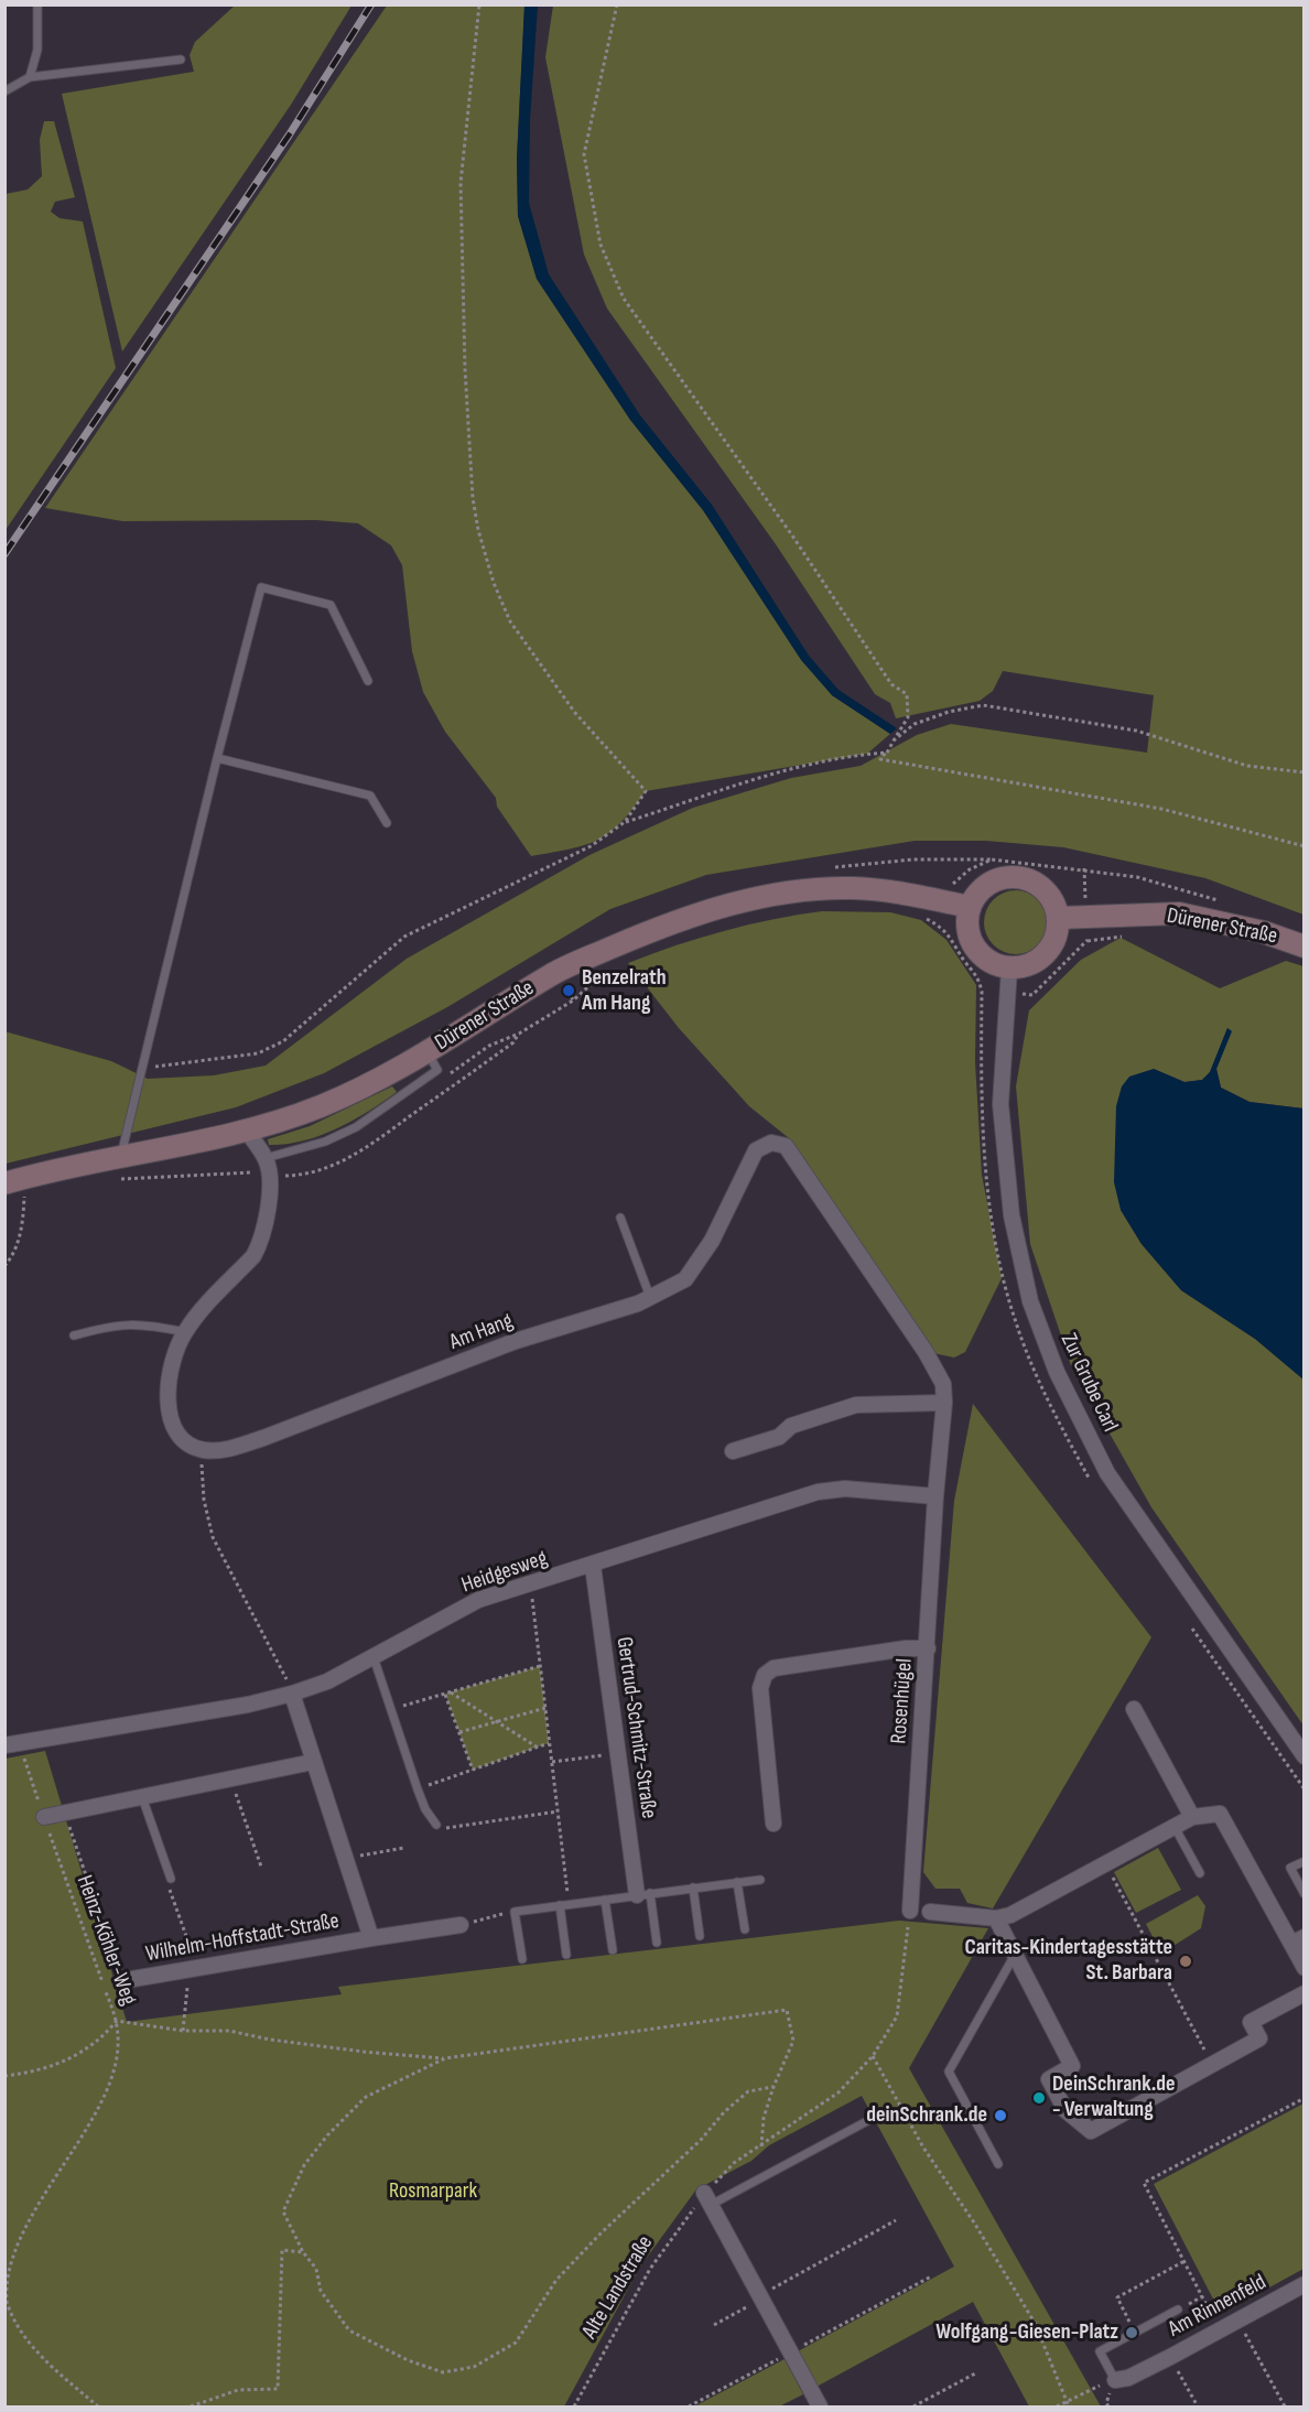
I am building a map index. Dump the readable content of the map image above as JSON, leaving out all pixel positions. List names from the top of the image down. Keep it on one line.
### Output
{"streets":{"main road":["Dürener Straße"],"street":["Am Hang","Zur Grube Carl","Heidgesweg","Rosenhügel","Gertrud-Schmitz-Straße","Wilhelm-Hoffstadt-Straße","Am Rinnenfeld"],"path":["Heinz-Köhler-Weg","Alte Landstraße"]},"crossings":[["Dürener Straße","Zur Grube Carl"],["Heidgesweg","Rosenhügel"],["Heidgesweg","Gertrud-Schmitz-Straße"],["Heidgesweg","Wilhelm-Hoffstadt-Straße"],["Heidgesweg","Heinz-Köhler-Weg"],["Rosenhügel","Alte Landstraße"]],"parks":["Rosmarpark"],"places":["Benzelrath Am Hang","Caritas-Kindertagesstätte St. Barbara","DeinSchrank.de - Verwaltung","deinSchrank.de","Wolfgang-Giesen-Platz"]}
